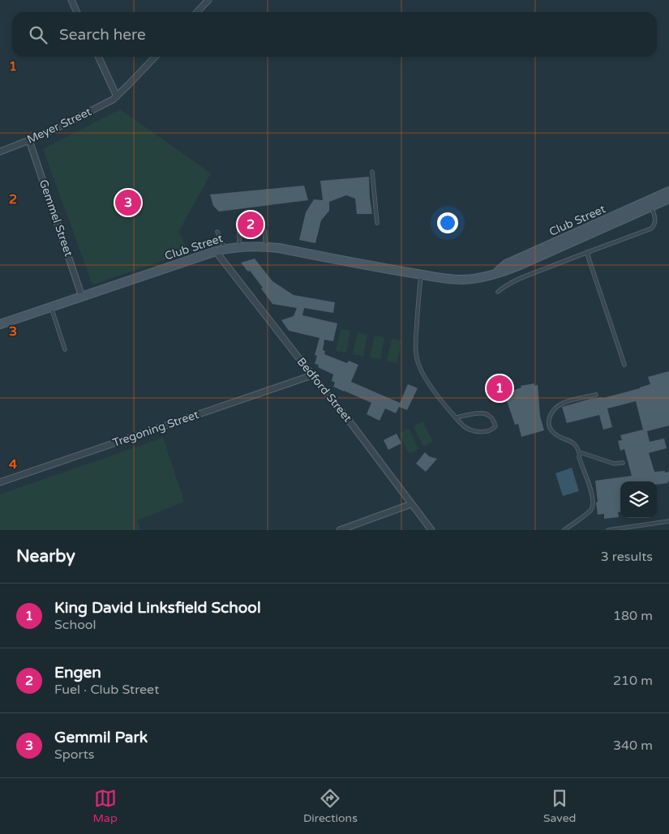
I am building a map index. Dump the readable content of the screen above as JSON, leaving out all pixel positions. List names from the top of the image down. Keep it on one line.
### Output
{"streets":{"main road":["Club Street"],"street":["Meyer Street","Gemmel Street","Bedford Street","Tregoning Street"]},"crossings":[["Meyer Street","Gemmel Street"],["Gemmel Street","Club Street"],["Club Street","Bedford Street"],["Bedford Street","Tregoning Street"]],"page":{"search":"Search here","pins":["3","2","1"],"heading":["Nearby","3 results"],"list":[{"mark":"1","name":"King David Linksfield School","note":"School","value":"180 m"},{"mark":"2","name":"Engen","note":"Fuel · Club Street","value":"210 m"},{"mark":"3","name":"Gemmil Park","note":"Sports","value":"340 m"}],"nav":["Map","Directions","Saved"]},"grid":{"rows":["1","2","3","4"]}}
